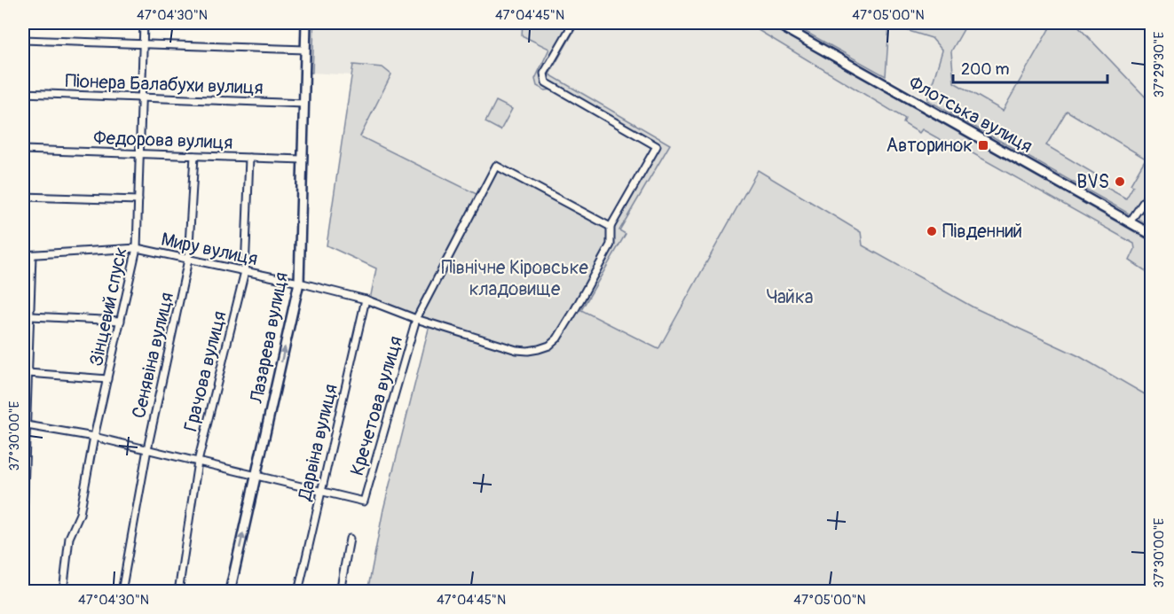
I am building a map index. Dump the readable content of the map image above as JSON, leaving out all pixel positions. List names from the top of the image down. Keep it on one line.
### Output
{"streets":{"street":["Піонера Балабухи вулиця","Флотська вулиця","Федорова вулиця","Миру вулиця","Зінцевий спуск","Лазарева вулиця","Сенявіна вулиця","Грачова вулиця","Кречетова вулиця","Дарвіна вулиця"]},"crossings":[["Піонера Балабухи вулиця","Зінцевий спуск"],["Піонера Балабухи вулиця","Лазарева вулиця"],["Федорова вулиця","Зінцевий спуск"],["Федорова вулиця","Лазарева вулиця"],["Федорова вулиця","Сенявіна вулиця"],["Федорова вулиця","Грачова вулиця"],["Миру вулиця","Зінцевий спуск"],["Миру вулиця","Лазарева вулиця"],["Миру вулиця","Сенявіна вулиця"],["Миру вулиця","Грачова вулиця"],["Миру вулиця","Кречетова вулиця"],["Миру вулиця","Дарвіна вулиця"],["Кречетова вулиця","Дарвіна вулиця"]],"one_way":["Лазарева вулиця"],"parks":["Північне Кіровське кладовище","Чайка"],"places":{"transit":["Авторинок"],"other":["BVS","Південний"]},"scale_bar":"200 m","coordinates":["47°04'30\"N","47°04'45\"N","47°05'00\"N","37°29'30\"E","37°30'00\"E"]}
